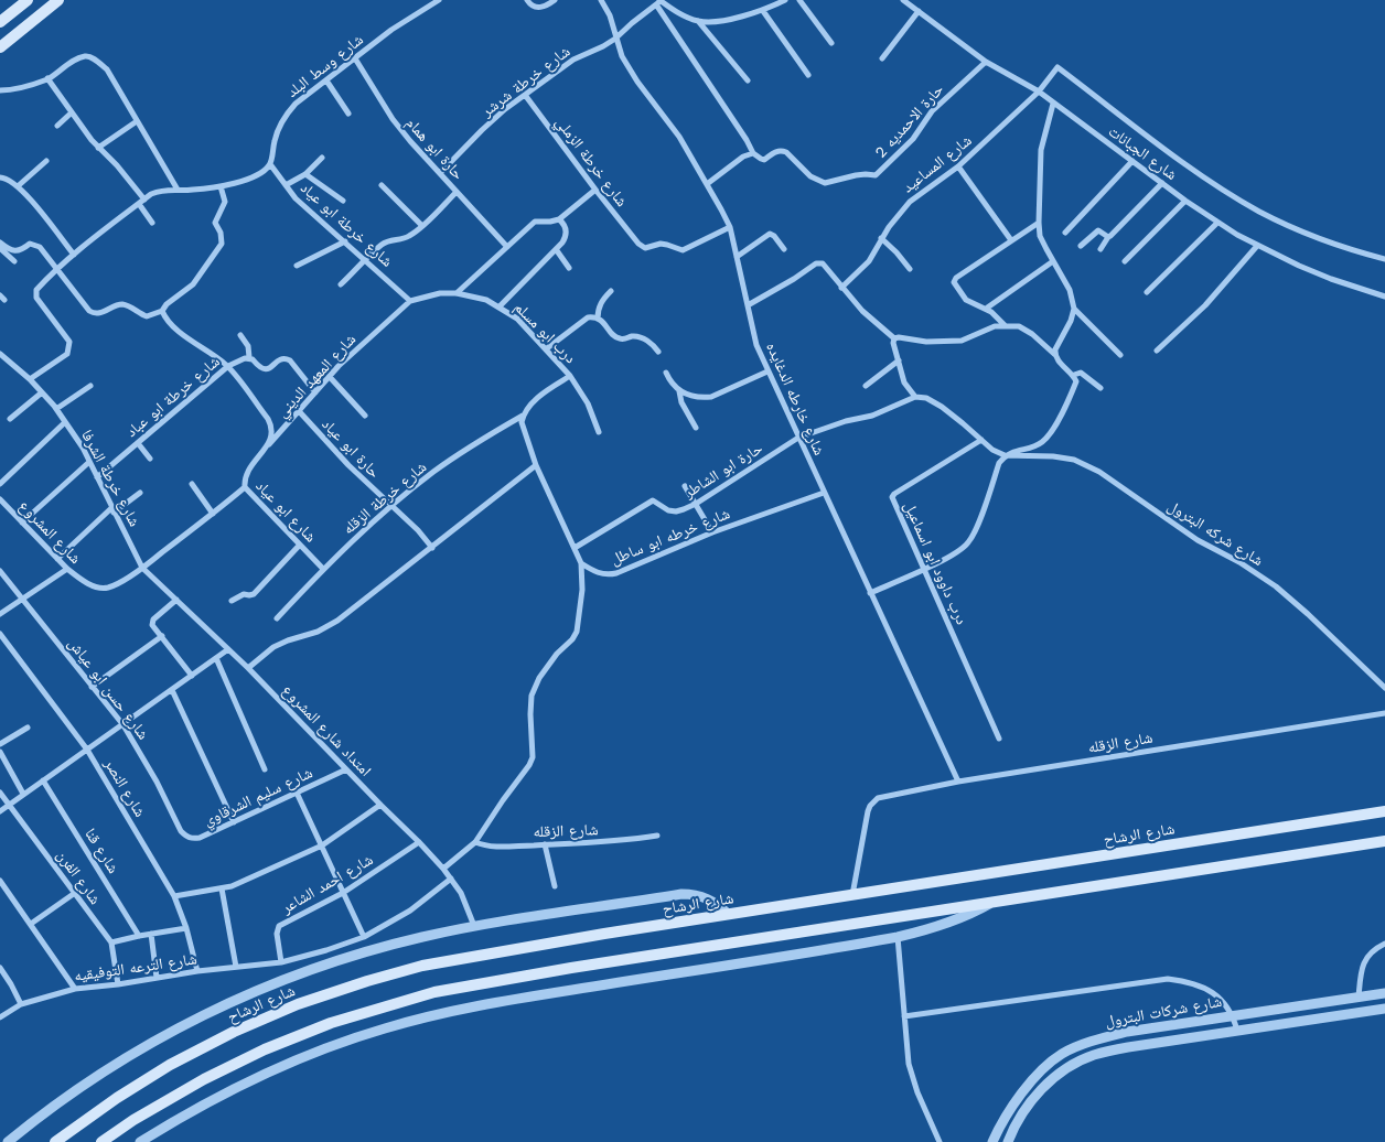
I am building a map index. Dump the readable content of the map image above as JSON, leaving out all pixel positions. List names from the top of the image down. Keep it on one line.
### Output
{"streets":{"main road":["شارع الرشاح"],"street":["شارع وسط البلد","شارع خرطة شرشر","حارة الاحمديه 2","حارة ابو همام","شارع الجبانات","شارع خرطة الزملي","شارع المساعيد","شارع خرطة ابو عياد","درب ابو مسلم","شارع المعهد الديني","شارع خرطة ابو عباد","شارع خارطه الدغايده","حارة ابو عياد","حارة ابو الشاطر","شارع خرطة الشرفا","شارع خرطة الزقله","شارع ابو عياد","شارع المشروع","شارع شركه البترول","شارع خرطه ابو ساطل","درب داوود ابو اسماعيل","شارع حسن ابو عياش","امتداد شارع المشروع","شارع الزقله","شارع النصر","شارع سليم الشرقاوي","شارع قنا","شارع الفرن","شارع احمد الشاعر","شارع الترعه التوفيقيه","شارع شركات البترول"]},"crossings":[["شارع وسط البلد","حارة ابو همام"],["شارع وسط البلد","شارع خرطة ابو عياد"],["شارع خرطة شرشر","حارة ابو همام"],["شارع خرطة شرشر","شارع خرطة الزملي"],["شارع خرطة شرشر","شارع خارطه الدغايده"],["حارة الاحمديه 2","شارع الجبانات"],["حارة الاحمديه 2","شارع خارطه الدغايده"],["شارع الجبانات","شارع المساعيد"],["شارع خرطة الزملي","شارع خارطه الدغايده"],["شارع خرطة ابو عياد","درب ابو مسلم"],["شارع خرطة ابو عياد","شارع المعهد الديني"],["درب ابو مسلم","شارع المعهد الديني"],["شارع المعهد الديني","حارة ابو عياد"],["شارع المعهد الديني","شارع ابو عياد"],["شارع خرطة ابو عباد","شارع خرطة الشرفا"],["شارع خارطه الدغايده","حارة ابو الشاطر"],["شارع خارطه الدغايده","شارع خرطه ابو ساطل"],["شارع خارطه الدغايده","شارع الزقله"],["حارة ابو عياد","شارع خرطة الزقله"],["شارع خرطة الشرفا","شارع المشروع"],["شارع خرطة الشرفا","امتداد شارع المشروع"],["شارع خرطة الزقله","شارع ابو عياد"],["شارع ابو عياد","شارع المشروع"],["شارع المشروع","امتداد شارع المشروع"],["شارع حسن ابو عياش","شارع سليم الشرقاوي"],["امتداد شارع المشروع","شارع سليم الشرقاوي"],["امتداد شارع المشروع","شارع احمد الشاعر"],["امتداد شارع المشروع","شارع الترعه التوفيقيه"],["شارع الزقله","شارع الرشاح"],["شارع النصر","شارع الترعه التوفيقيه"],["شارع الفرن","شارع الترعه التوفيقيه"],["شارع احمد الشاعر","شارع الترعه التوفيقيه"]]}
